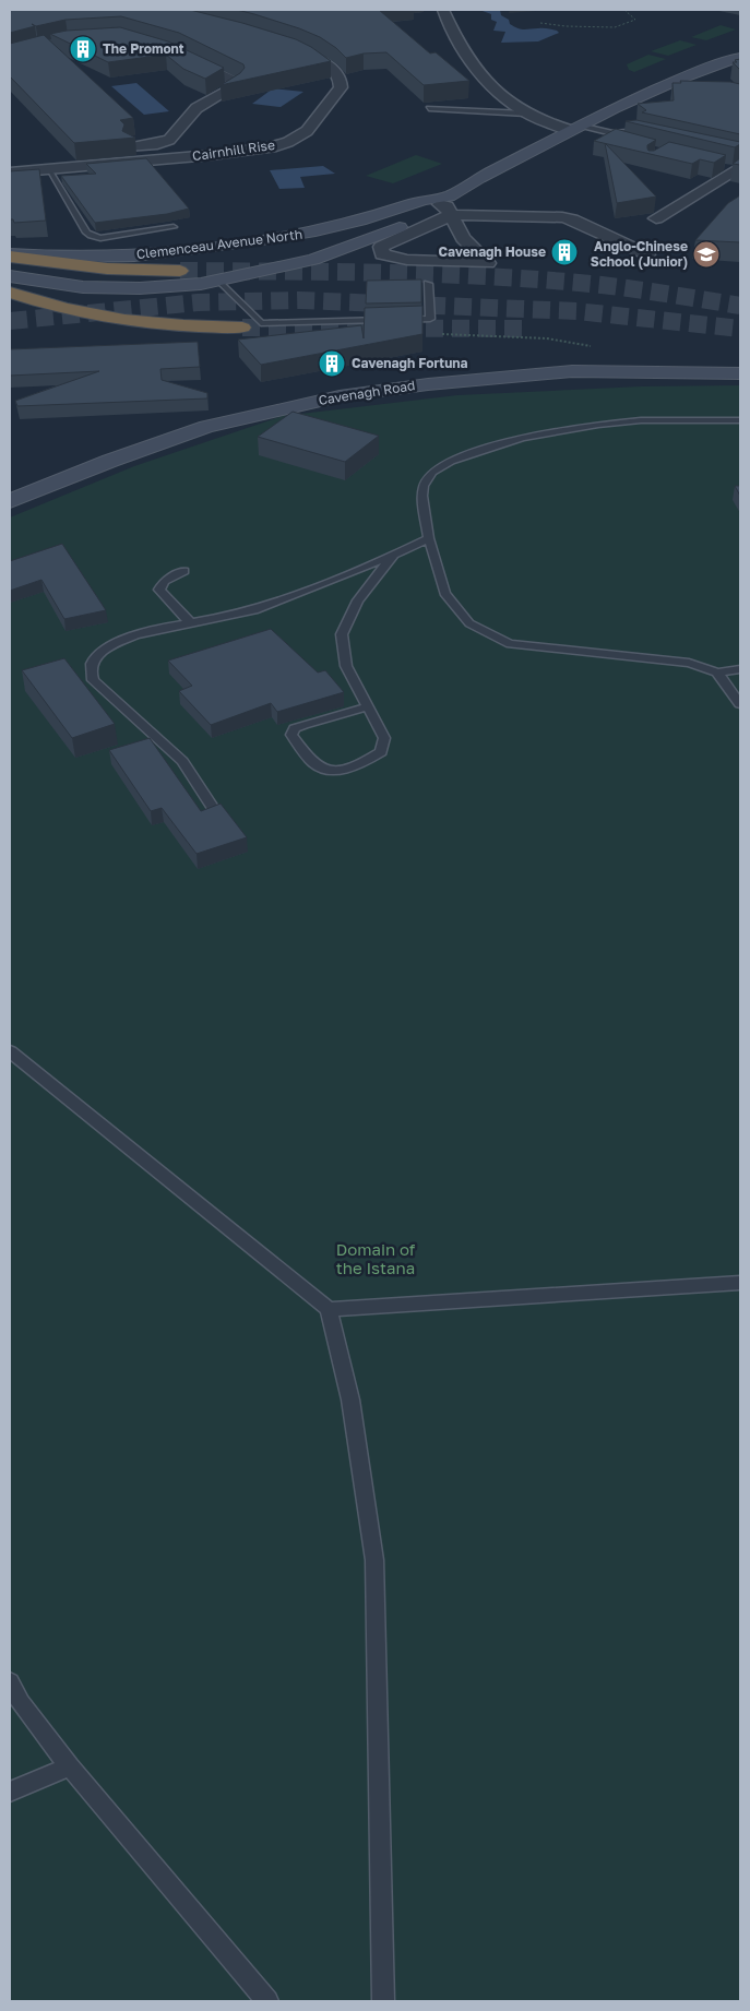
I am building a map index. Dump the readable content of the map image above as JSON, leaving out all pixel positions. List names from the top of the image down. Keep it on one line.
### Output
{"streets":{"main road":["Clemenceau Avenue North","Cavenagh Road"],"street":["Cairnhill Rise"]},"parks":["Domain of the Istana"],"places":{"building":["The Promont","Cavenagh House","Cavenagh Fortuna"],"school or university":["Anglo-Chinese School (Junior)"]}}
